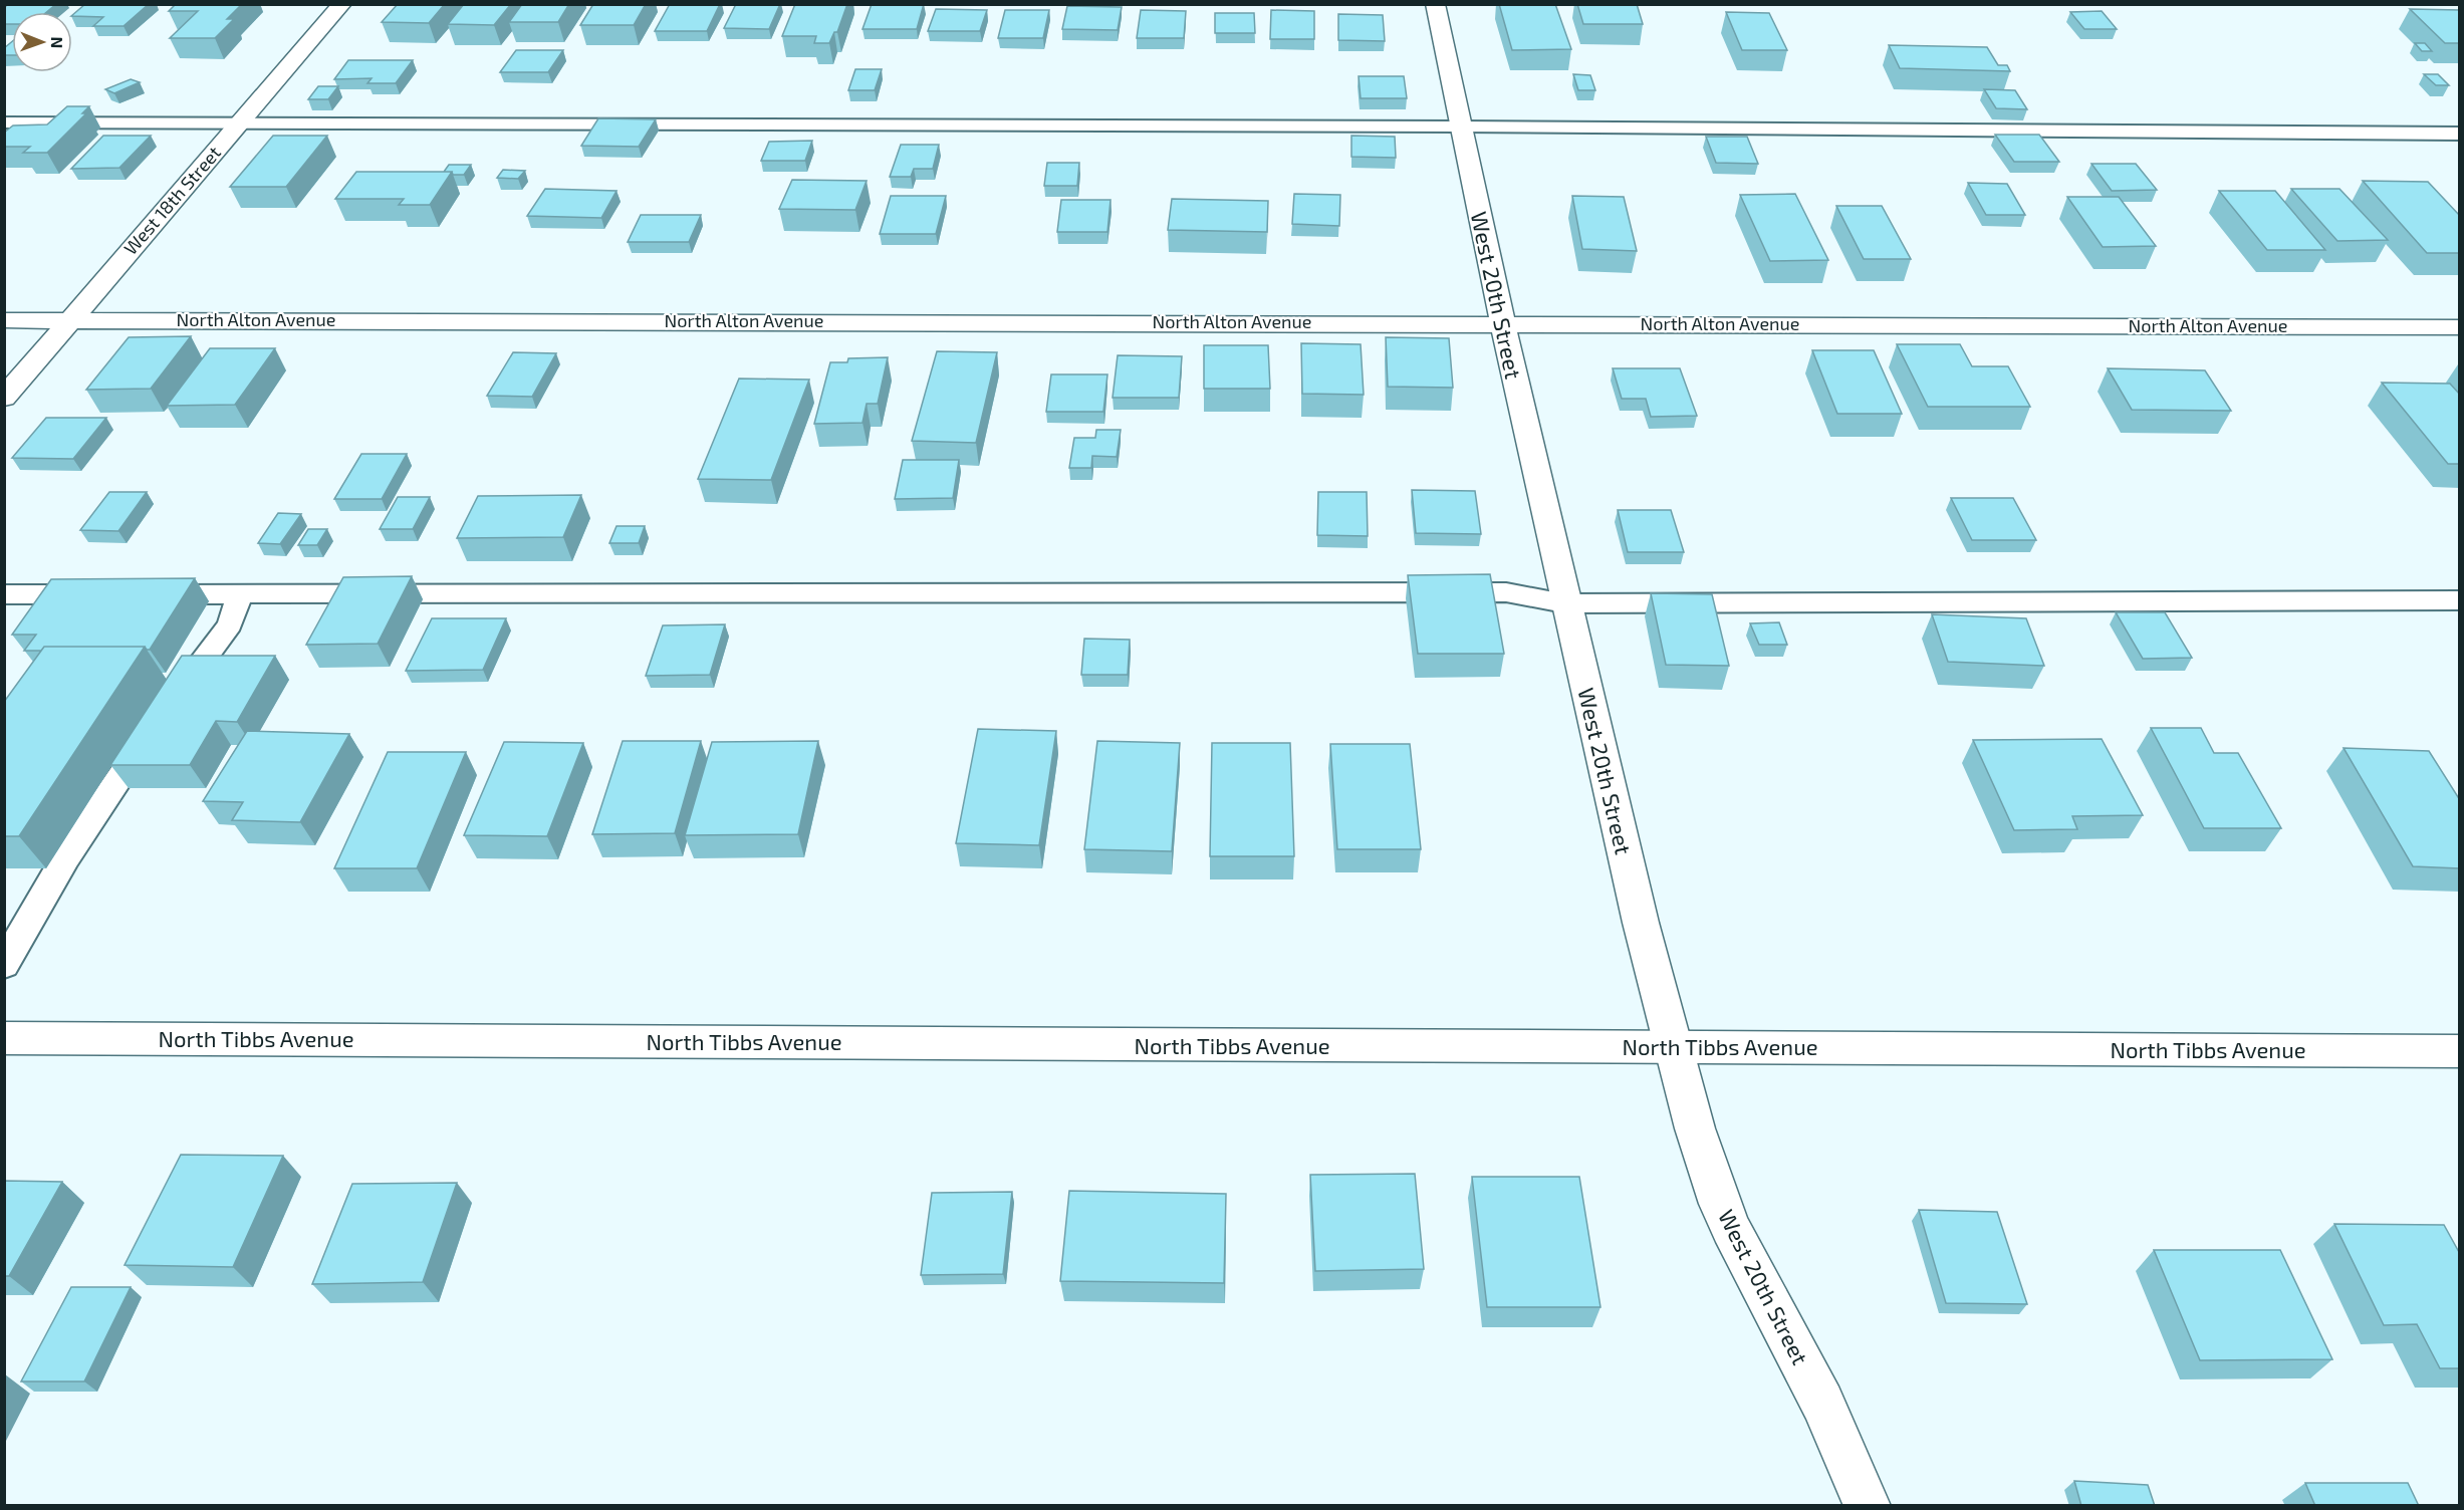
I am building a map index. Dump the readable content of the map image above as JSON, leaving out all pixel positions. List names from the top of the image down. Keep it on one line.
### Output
{"streets":{"street":["West 18th Street","West 20th Street","North Alton Avenue","North Tibbs Avenue"]},"crossings":[["West 18th Street","North Alton Avenue"],["West 20th Street","North Alton Avenue"],["West 20th Street","North Tibbs Avenue"]],"north":"right"}
